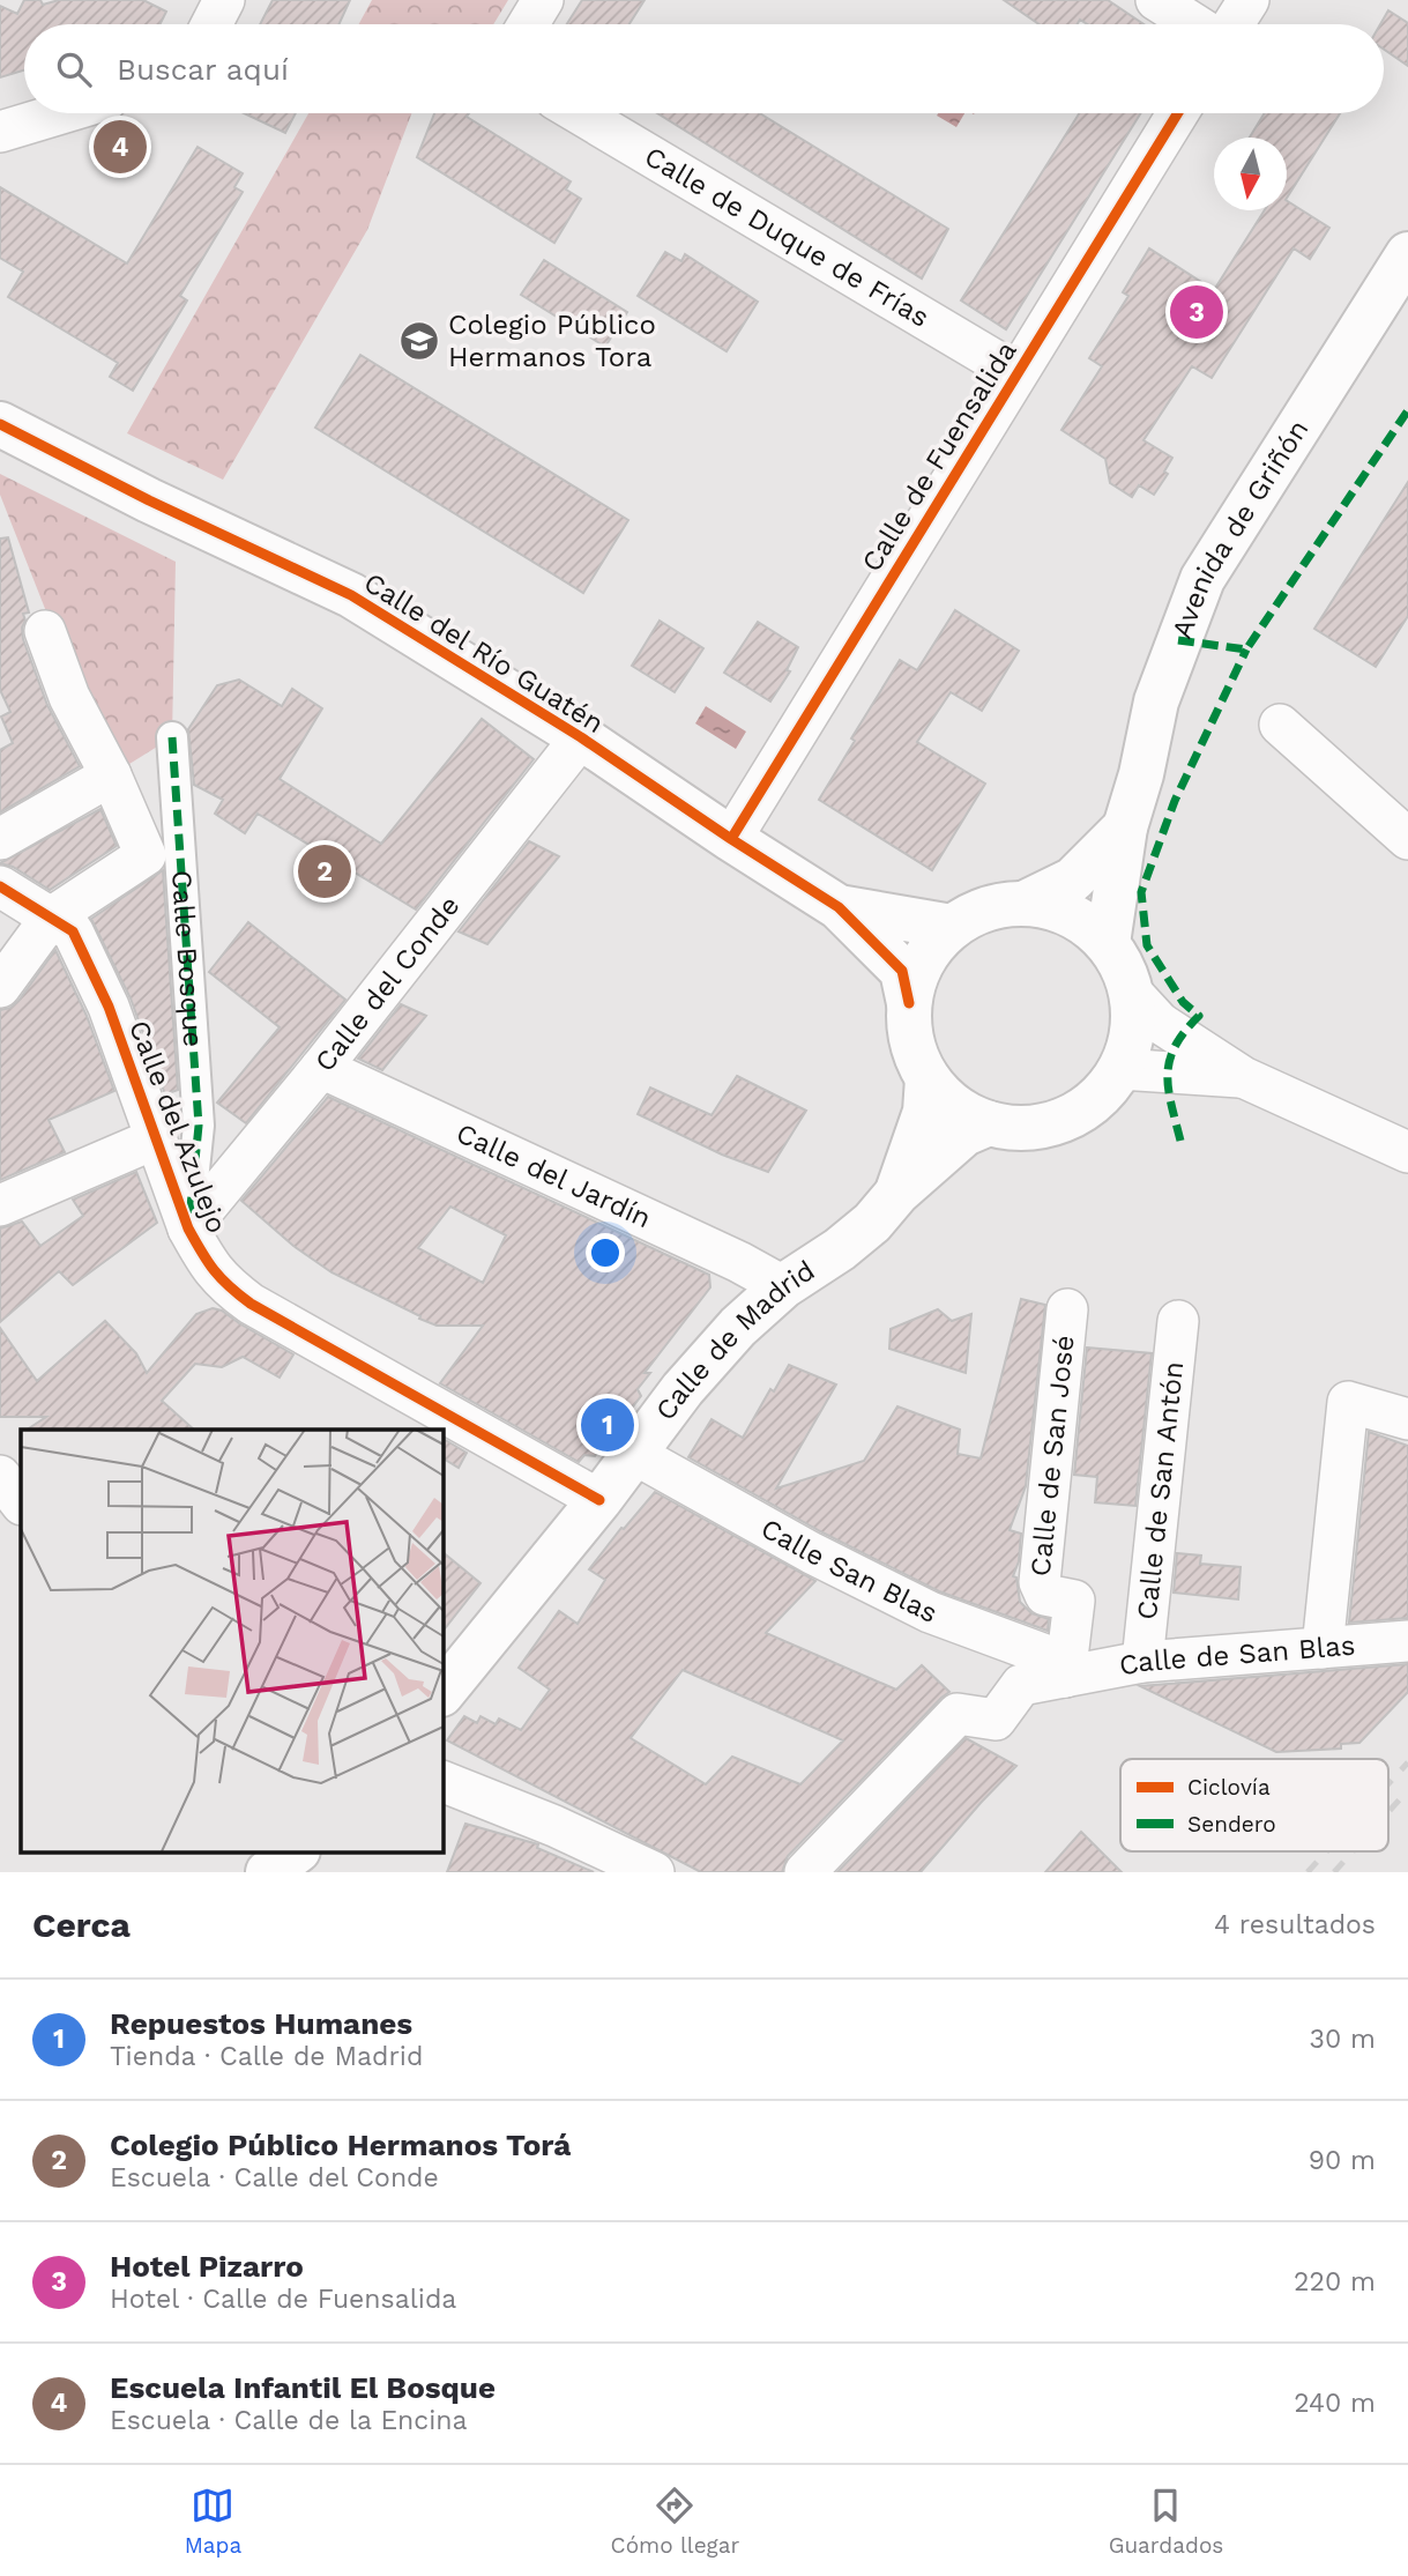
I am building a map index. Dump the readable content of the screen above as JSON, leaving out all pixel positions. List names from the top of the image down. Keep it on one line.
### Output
{"streets":{"main road":["Avenida de Griñón","Calle del Río Guatén","Calle de Madrid"],"street":["Calle de Duque de Frías","Calle de Fuensalida","Calle Bosque","Calle del Conde","Calle del Azulejo","Calle del Jardín","Calle de San José","Calle de San Antón","Calle San Blas","Calle de San Blas"]},"crossings":[["Calle de Duque de Frías","Calle de Fuensalida"],["Calle de Fuensalida","Calle del Río Guatén"],["Avenida de Griñón","Calle de Madrid"],["Calle del Río Guatén","Calle del Conde"],["Calle Bosque","Calle del Conde"],["Calle Bosque","Calle del Azulejo"],["Calle del Conde","Calle del Azulejo"],["Calle del Conde","Calle del Jardín"],["Calle del Azulejo","Calle de Madrid"],["Calle del Jardín","Calle de Madrid"],["Calle de Madrid","Calle San Blas"],["Calle de San José","Calle San Blas"],["Calle de San José","Calle de San Blas"],["Calle de San Antón","Calle de San Blas"],["Calle San Blas","Calle de San Blas"]],"places":{"school or university":["Colegio Público Hermanos Tora"]},"legend":["Ciclovía","Sendero"],"north":"bottom","page":{"search":"Buscar aquí","pins":["4","3","2","1"],"heading":["Cerca","4 resultados"],"list":[{"mark":"1","name":"Repuestos Humanes","note":"Tienda · Calle de Madrid","value":"30 m"},{"mark":"2","name":"Colegio Público Hermanos Torá","note":"Escuela · Calle del Conde","value":"90 m"},{"mark":"3","name":"Hotel Pizarro","note":"Hotel · Calle de Fuensalida","value":"220 m"},{"mark":"4","name":"Escuela Infantil El Bosque","note":"Escuela · Calle de la Encina","value":"240 m"}],"nav":["Mapa","Cómo llegar","Guardados"]}}
